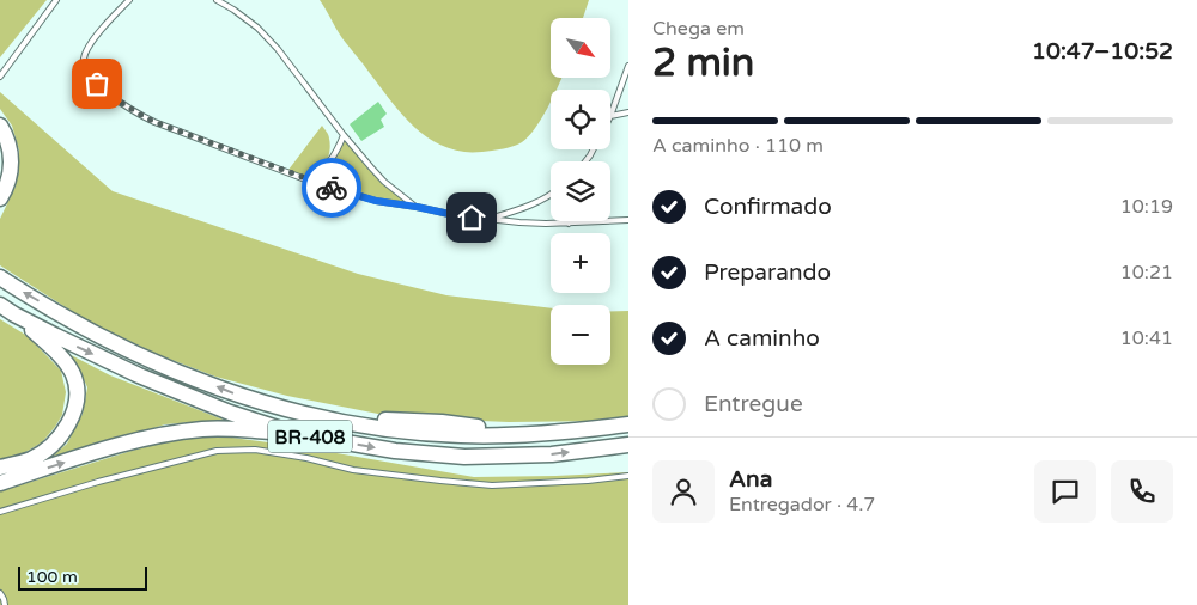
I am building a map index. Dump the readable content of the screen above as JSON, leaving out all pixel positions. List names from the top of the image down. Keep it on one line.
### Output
{"streets":{"highway":["BR-408"]},"scale_bar":"100 m","north":"bottom right","page":{"heading":["2 min","Chega em","10:47–10:52"],"panel":["Ana","Entregador · 4.7"],"map_buttons":["+","−"],"bar":"A caminho · 110 m","list":[["Confirmado","10:19"],["Preparando","10:21"],["A caminho","10:41"],"Entregue"],"scale":"100 m"}}
